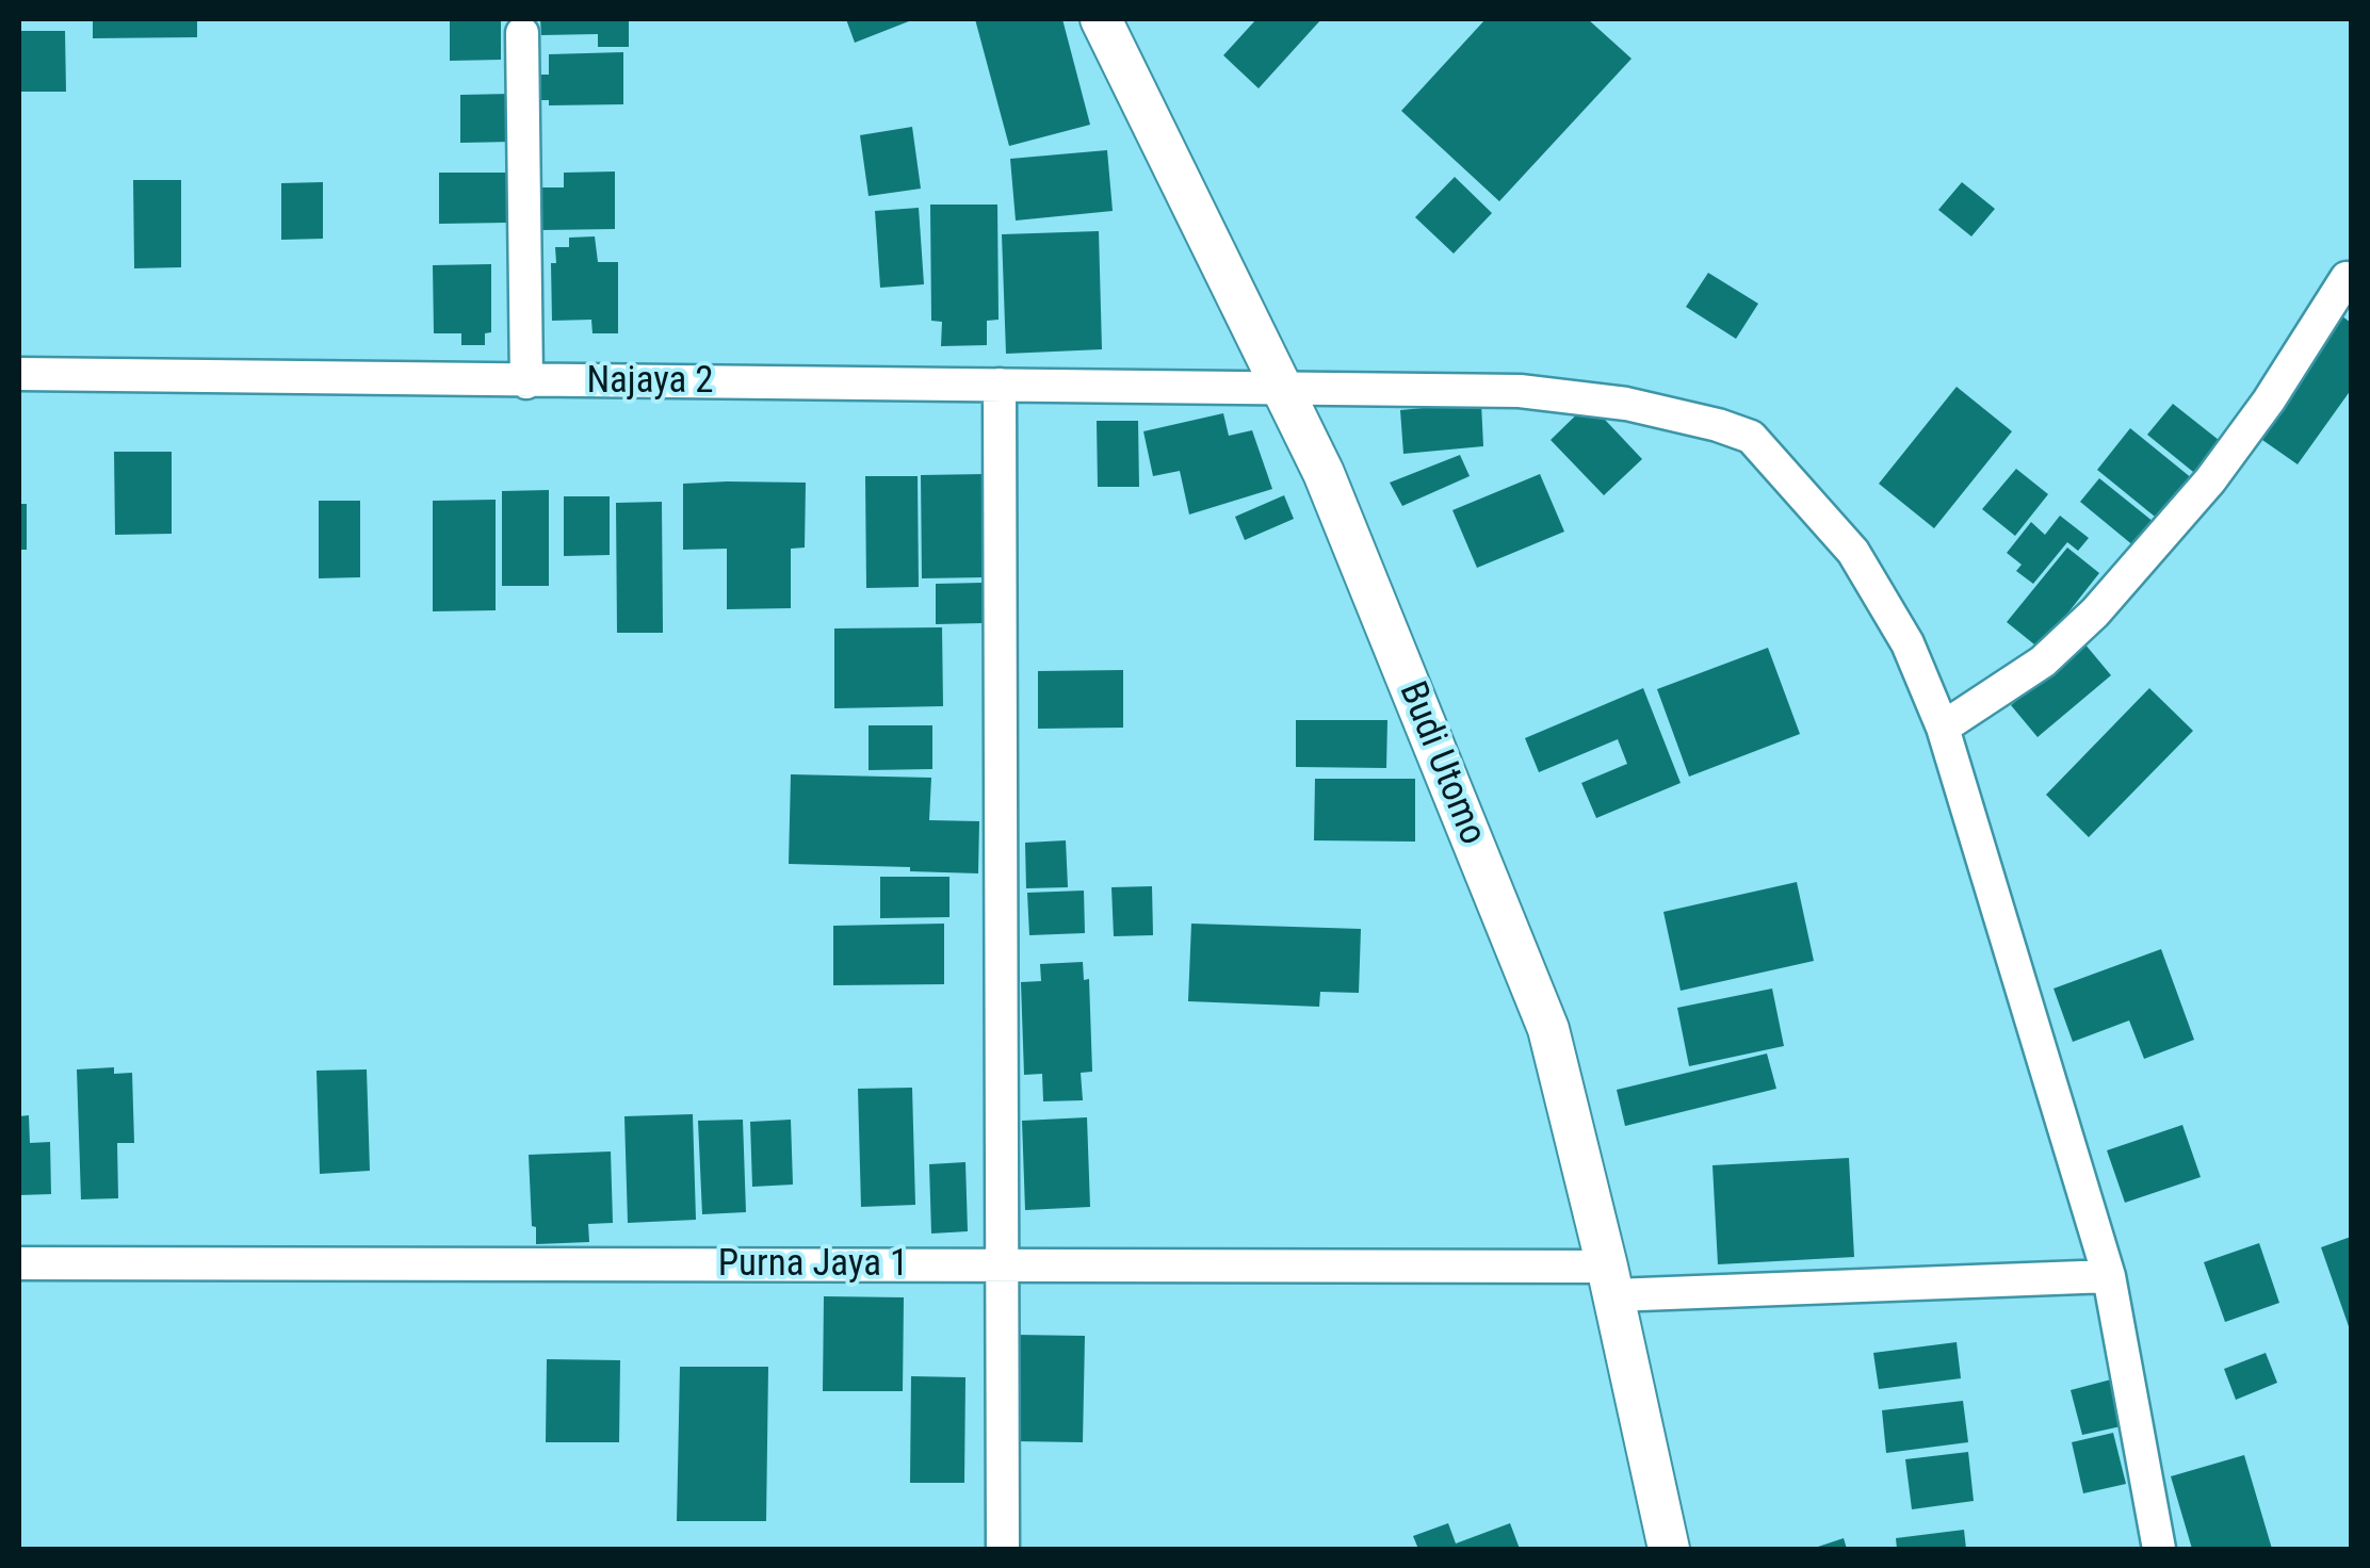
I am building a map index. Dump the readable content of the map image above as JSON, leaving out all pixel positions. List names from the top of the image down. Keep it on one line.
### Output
{"streets":{"street":["Najaya 2","Budi Utomo","Purna Jaya 1"]},"crossings":[["Najaya 2","Budi Utomo"],["Najaya 2","Purna Jaya 1"],["Budi Utomo","Purna Jaya 1"]]}
